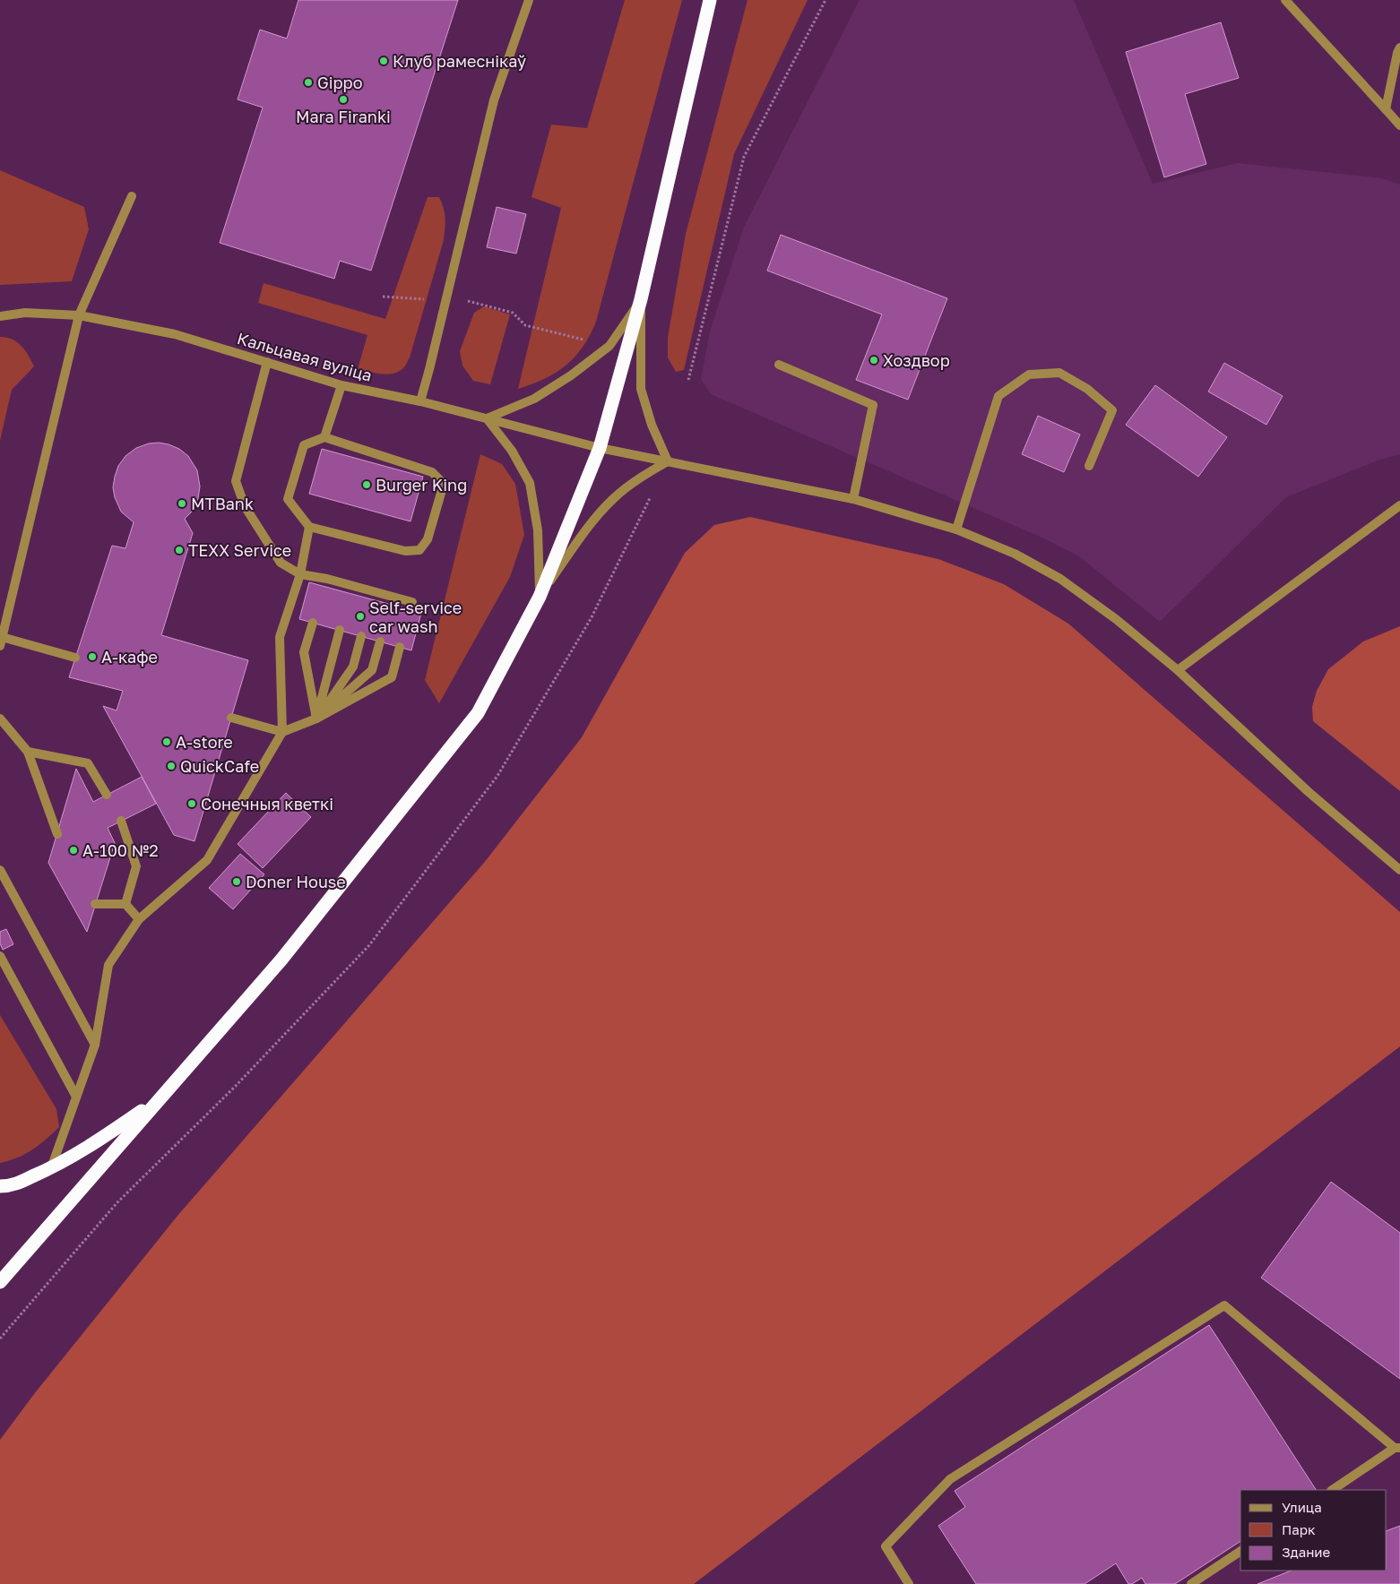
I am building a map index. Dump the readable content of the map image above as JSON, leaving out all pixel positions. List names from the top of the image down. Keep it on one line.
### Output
{"streets":{"street":["Кальцавая вуліца"]},"places":["Клуб рамеснікаў","Gippo","Mara Firanki","Хоздвор","Burger King","MTBank","TEXX Service","Self-service car wash","А-кафе","A-store","QuickCafe","Сонечныя кветкі","А-100 №2","Doner House"],"legend":["Улица","Парк","Здание"]}
